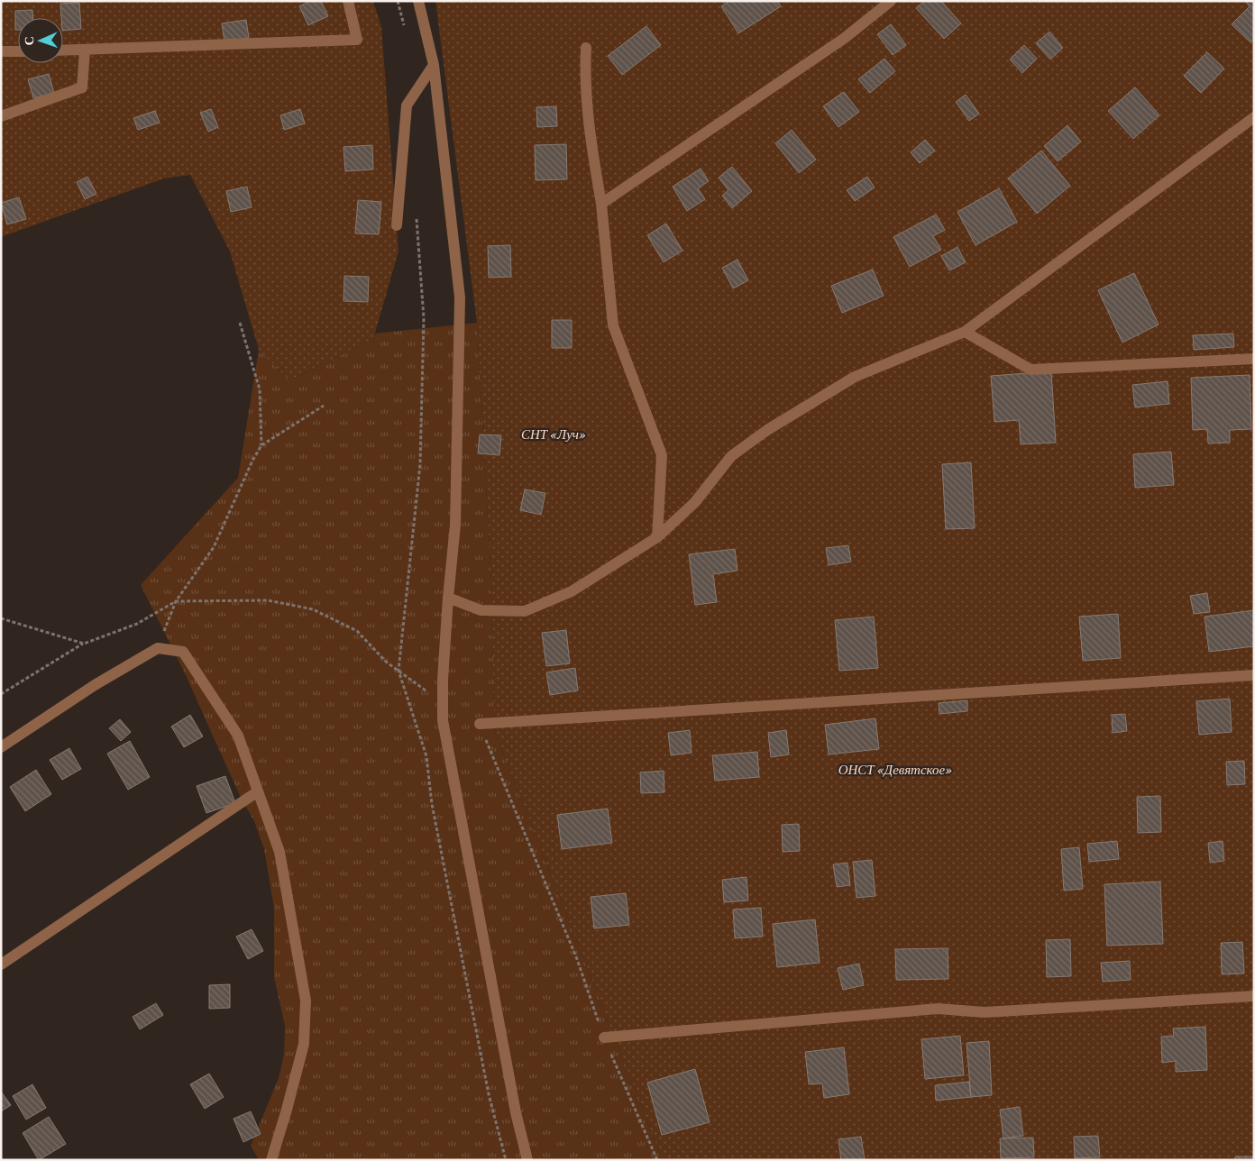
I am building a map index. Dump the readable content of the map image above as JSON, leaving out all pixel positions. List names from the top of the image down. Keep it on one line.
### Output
{"parks":["СНТ «Луч»","ОНСТ «Девятское»"],"north":"left"}
